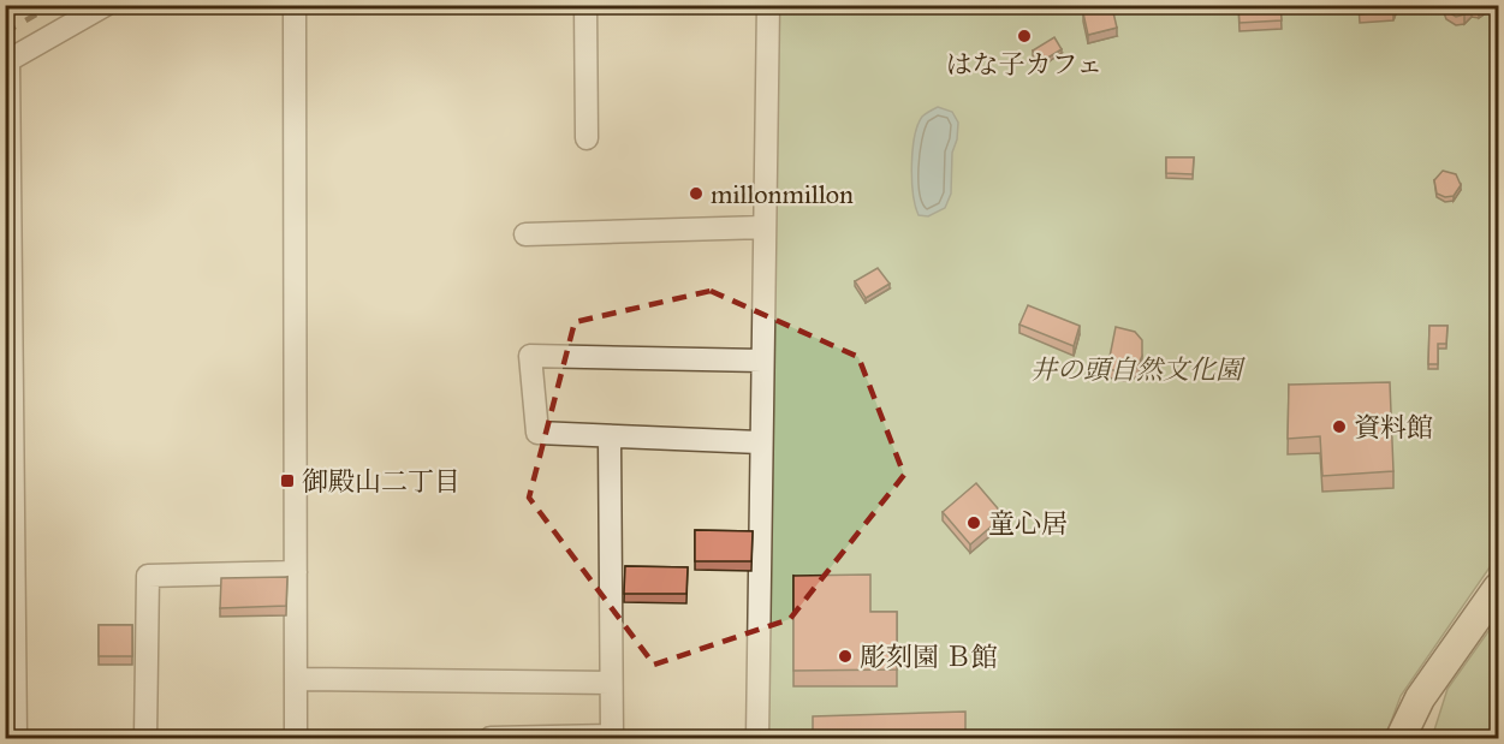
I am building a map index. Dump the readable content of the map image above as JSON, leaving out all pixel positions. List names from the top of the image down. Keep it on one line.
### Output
{"parks":["井の頭自然文化園"],"places":{"other":["はな子カフェ","millonmillon","資料館","童心居","彫刻園 Ｂ館"],"transit":["御殿山二丁目"]}}
